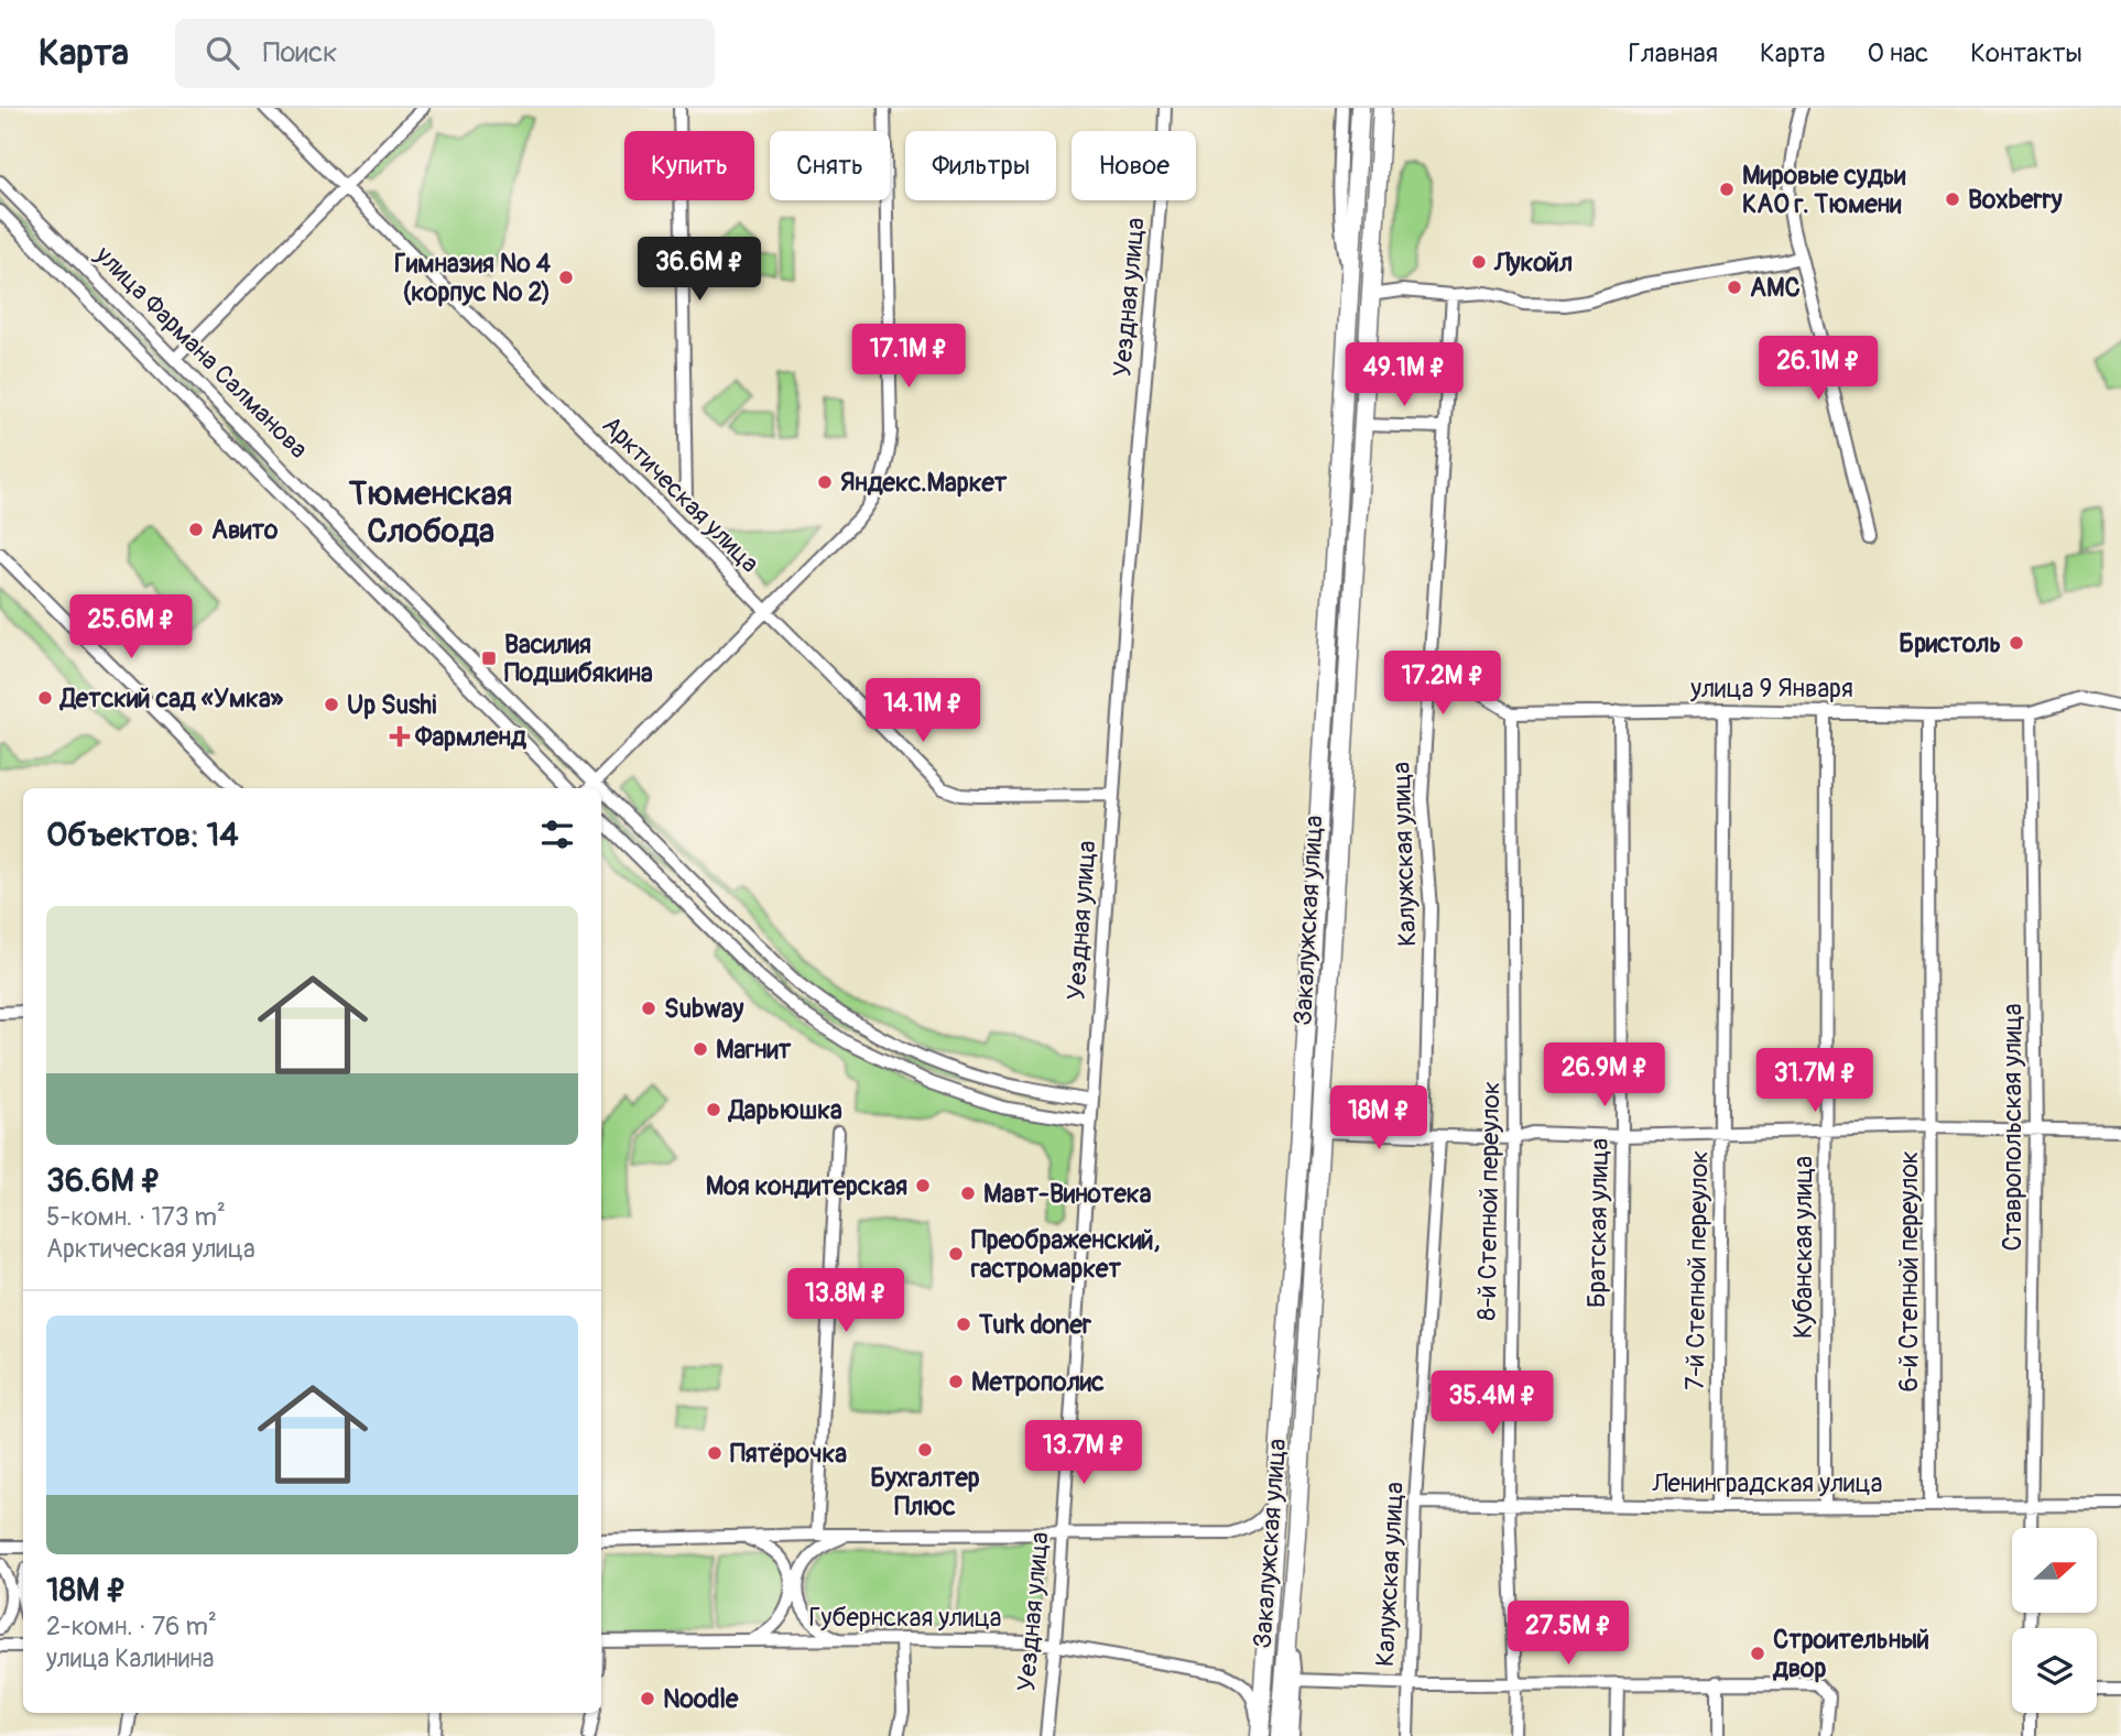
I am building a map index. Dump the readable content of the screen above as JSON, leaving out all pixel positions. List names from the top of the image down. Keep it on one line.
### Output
{"streets":{"highway":["Закалужская улица"],"street":["Уездная улица","улица Фармана Салманова","Арктическая улица","улица 9 Января","Калужская улица","Ставропольская улица","8-й Степной переулок","Братская улица","Кубанская улица","7-й Степной переулок","6-й Степной переулок","Ленинградская улица","Губернская улица"]},"crossings":[["Уездная улица","улица Фармана Салманова"],["Уездная улица","Арктическая улица"],["Уездная улица","Губернская улица"],["улица 9 Января","Ставропольская улица"],["улица 9 Января","8-й Степной переулок"],["улица 9 Января","Братская улица"],["улица 9 Января","Кубанская улица"],["улица 9 Января","7-й Степной переулок"],["улица 9 Января","6-й Степной переулок"],["Калужская улица","Ленинградская улица"],["Ставропольская улица","Ленинградская улица"],["8-й Степной переулок","Ленинградская улица"],["Братская улица","Ленинградская улица"],["Кубанская улица","Ленинградская улица"],["7-й Степной переулок","Ленинградская улица"],["6-й Степной переулок","Ленинградская улица"]],"districts":["Тюменская Слобода"],"places":{"other":["Мировые судьи КАО г. Тюмени","Boxberry","Лукойл","Гимназия № 4 (корпус № 2)","АМС","Яндекс.Маркет","Авито","Бристоль","Детский сад «Умка»","Up Sushi","Subway","Магнит","Дарьюшка","Моя кондитерская","Мавт-Винотека","Преображенский, гастромаркет","Turk doner","Метрополис","Бухгалтер Плюс","Пятёрочка","Строительный двор","Noodle"],"transit":["Василия Подшибякина"],"health":["Фармленд"]},"north":"right","page":{"header":"Карта","search":"Поиск","nav":["Главная","Карта","О нас","Контакты"],"chip":["Купить","Снять","Фильтры","Новое"],"price":["36.6M ₽","17.1M ₽","26.1M ₽","49.1M ₽","25.6M ₽","17.2M ₽","14.1M ₽","26.9M ₽","31.7M ₽","18M ₽","13.8M ₽","35.4M ₽","13.7M ₽","27.5M ₽"],"heading":"Объектов: 14","list":[{"name":"36.6M ₽","note":"5-комн. · 173 m² · Арктическая улица"},{"name":"18M ₽","note":"2-комн. · 76 m² · улица Калинина"}]}}
